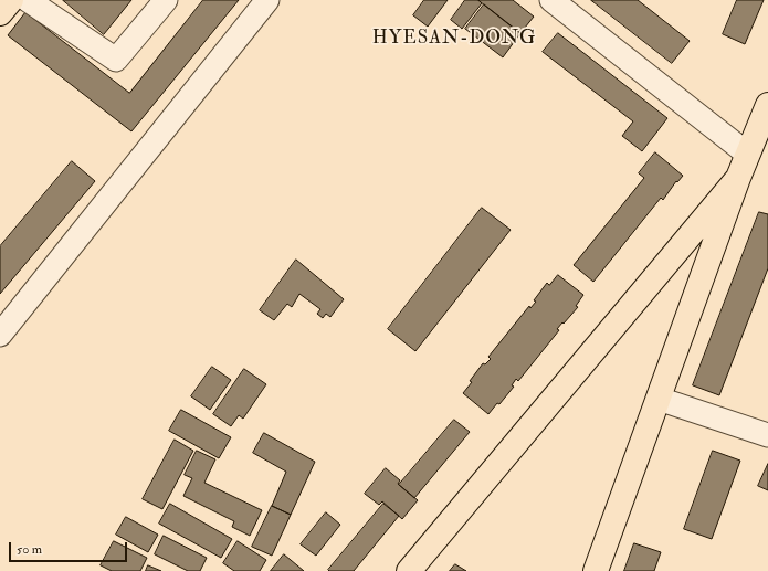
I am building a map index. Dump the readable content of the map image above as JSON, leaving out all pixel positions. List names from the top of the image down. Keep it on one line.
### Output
{"districts":["HYESAN-DONG"],"scale_bar":"50 m"}
